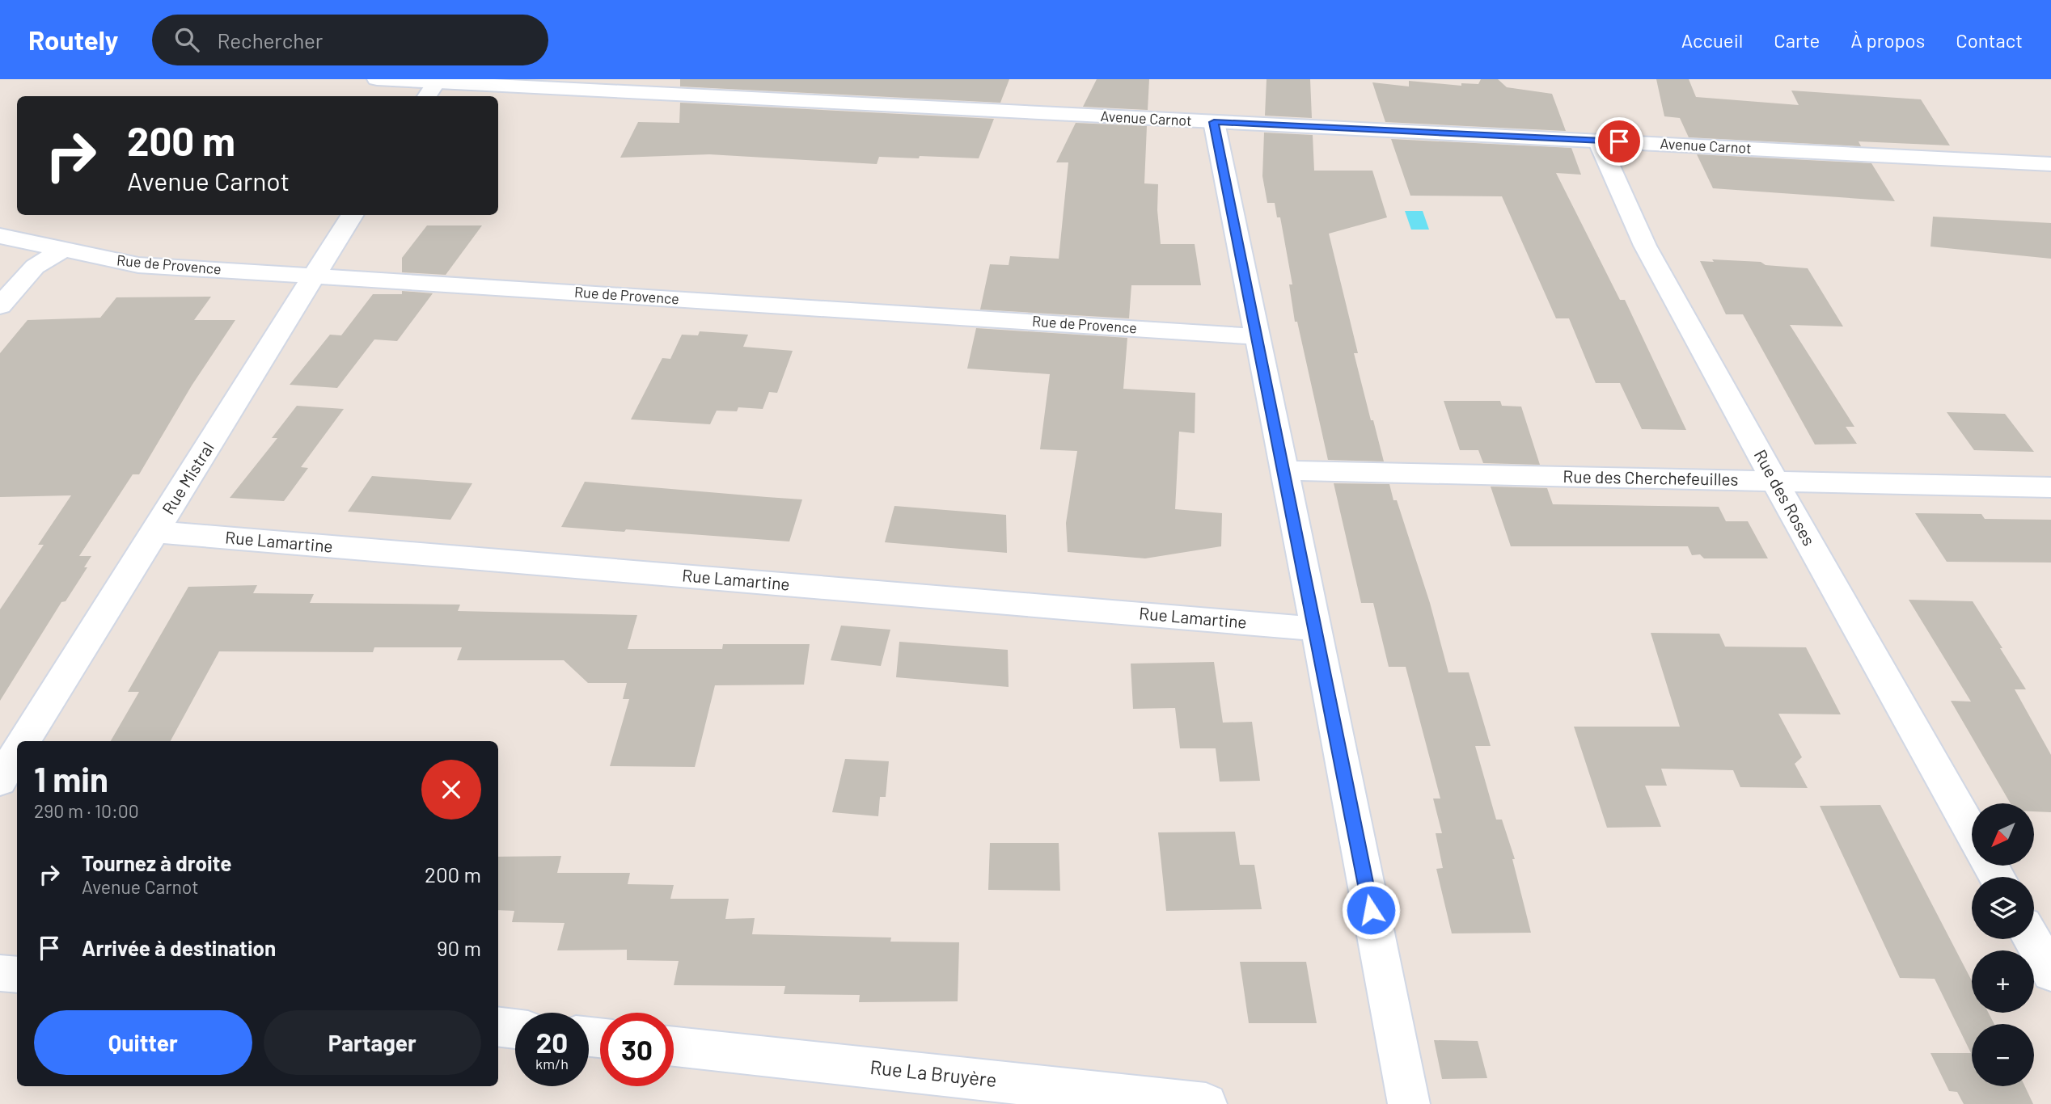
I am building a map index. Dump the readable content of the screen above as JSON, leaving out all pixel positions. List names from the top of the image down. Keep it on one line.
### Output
{"streets":{"street":["Avenue Carnot","Rue de Provence","Rue Mistral","Rue des Cherchefeuilles","Rue des Roses","Rue Lamartine","Rue La Bruyère"]},"crossings":[["Avenue Carnot","Rue des Roses"],["Rue de Provence","Rue Mistral"],["Rue Mistral","Rue Lamartine"],["Rue des Cherchefeuilles","Rue des Roses"]],"north":"bottom left","page":{"header":"Routely","search":"Rechercher","nav":["Accueil","Carte","À propos","Contact"],"turn":["200 m","Avenue Carnot"],"heading":["1 min","290 m · 10:00"],"map_buttons":["+","−"],"list":[{"name":"Tournez à droite","note":"Avenue Carnot","value":"200 m"},{"name":"Arrivée à destination","value":"90 m"}],"buttons":["Quitter","Partager"],"speed":"20 km/h","limit":"30"}}
